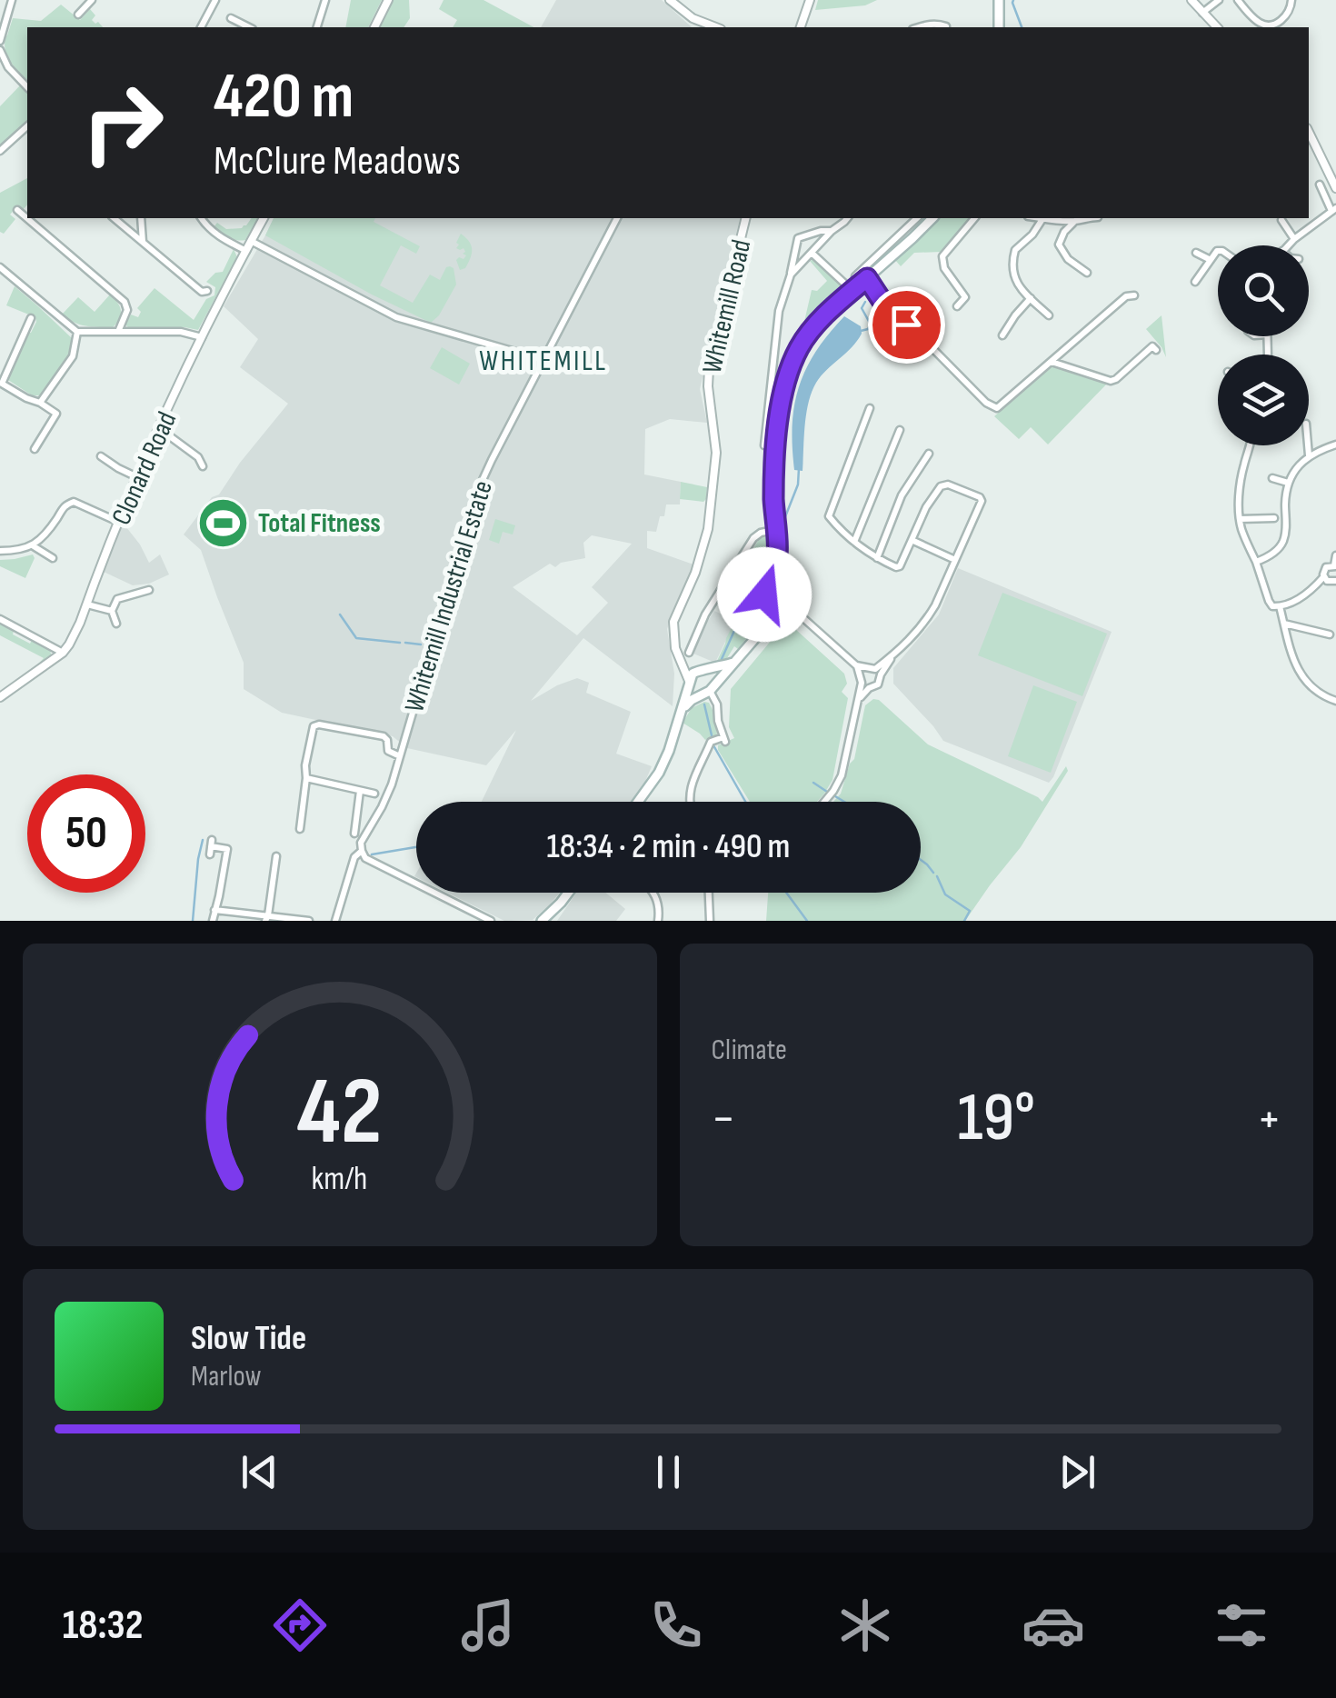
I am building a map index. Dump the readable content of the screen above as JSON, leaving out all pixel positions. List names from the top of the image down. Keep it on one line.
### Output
{"streets":{"street":["Whitemill Road","Clonard Road","Whitemill Industrial Estate"]},"districts":["WHITEMILL"],"places":{"sports":["Total Fitness"]},"page":{"turn":["420 m","McClure Meadows"],"limit":"50","trip":"18:34 · 2 min · 490 m","tile":"Climate","heat":["−","19°","+"],"song":["Slow Tide","Marlow"],"tabs":"18:32","gauge":["42","km/h"]}}
